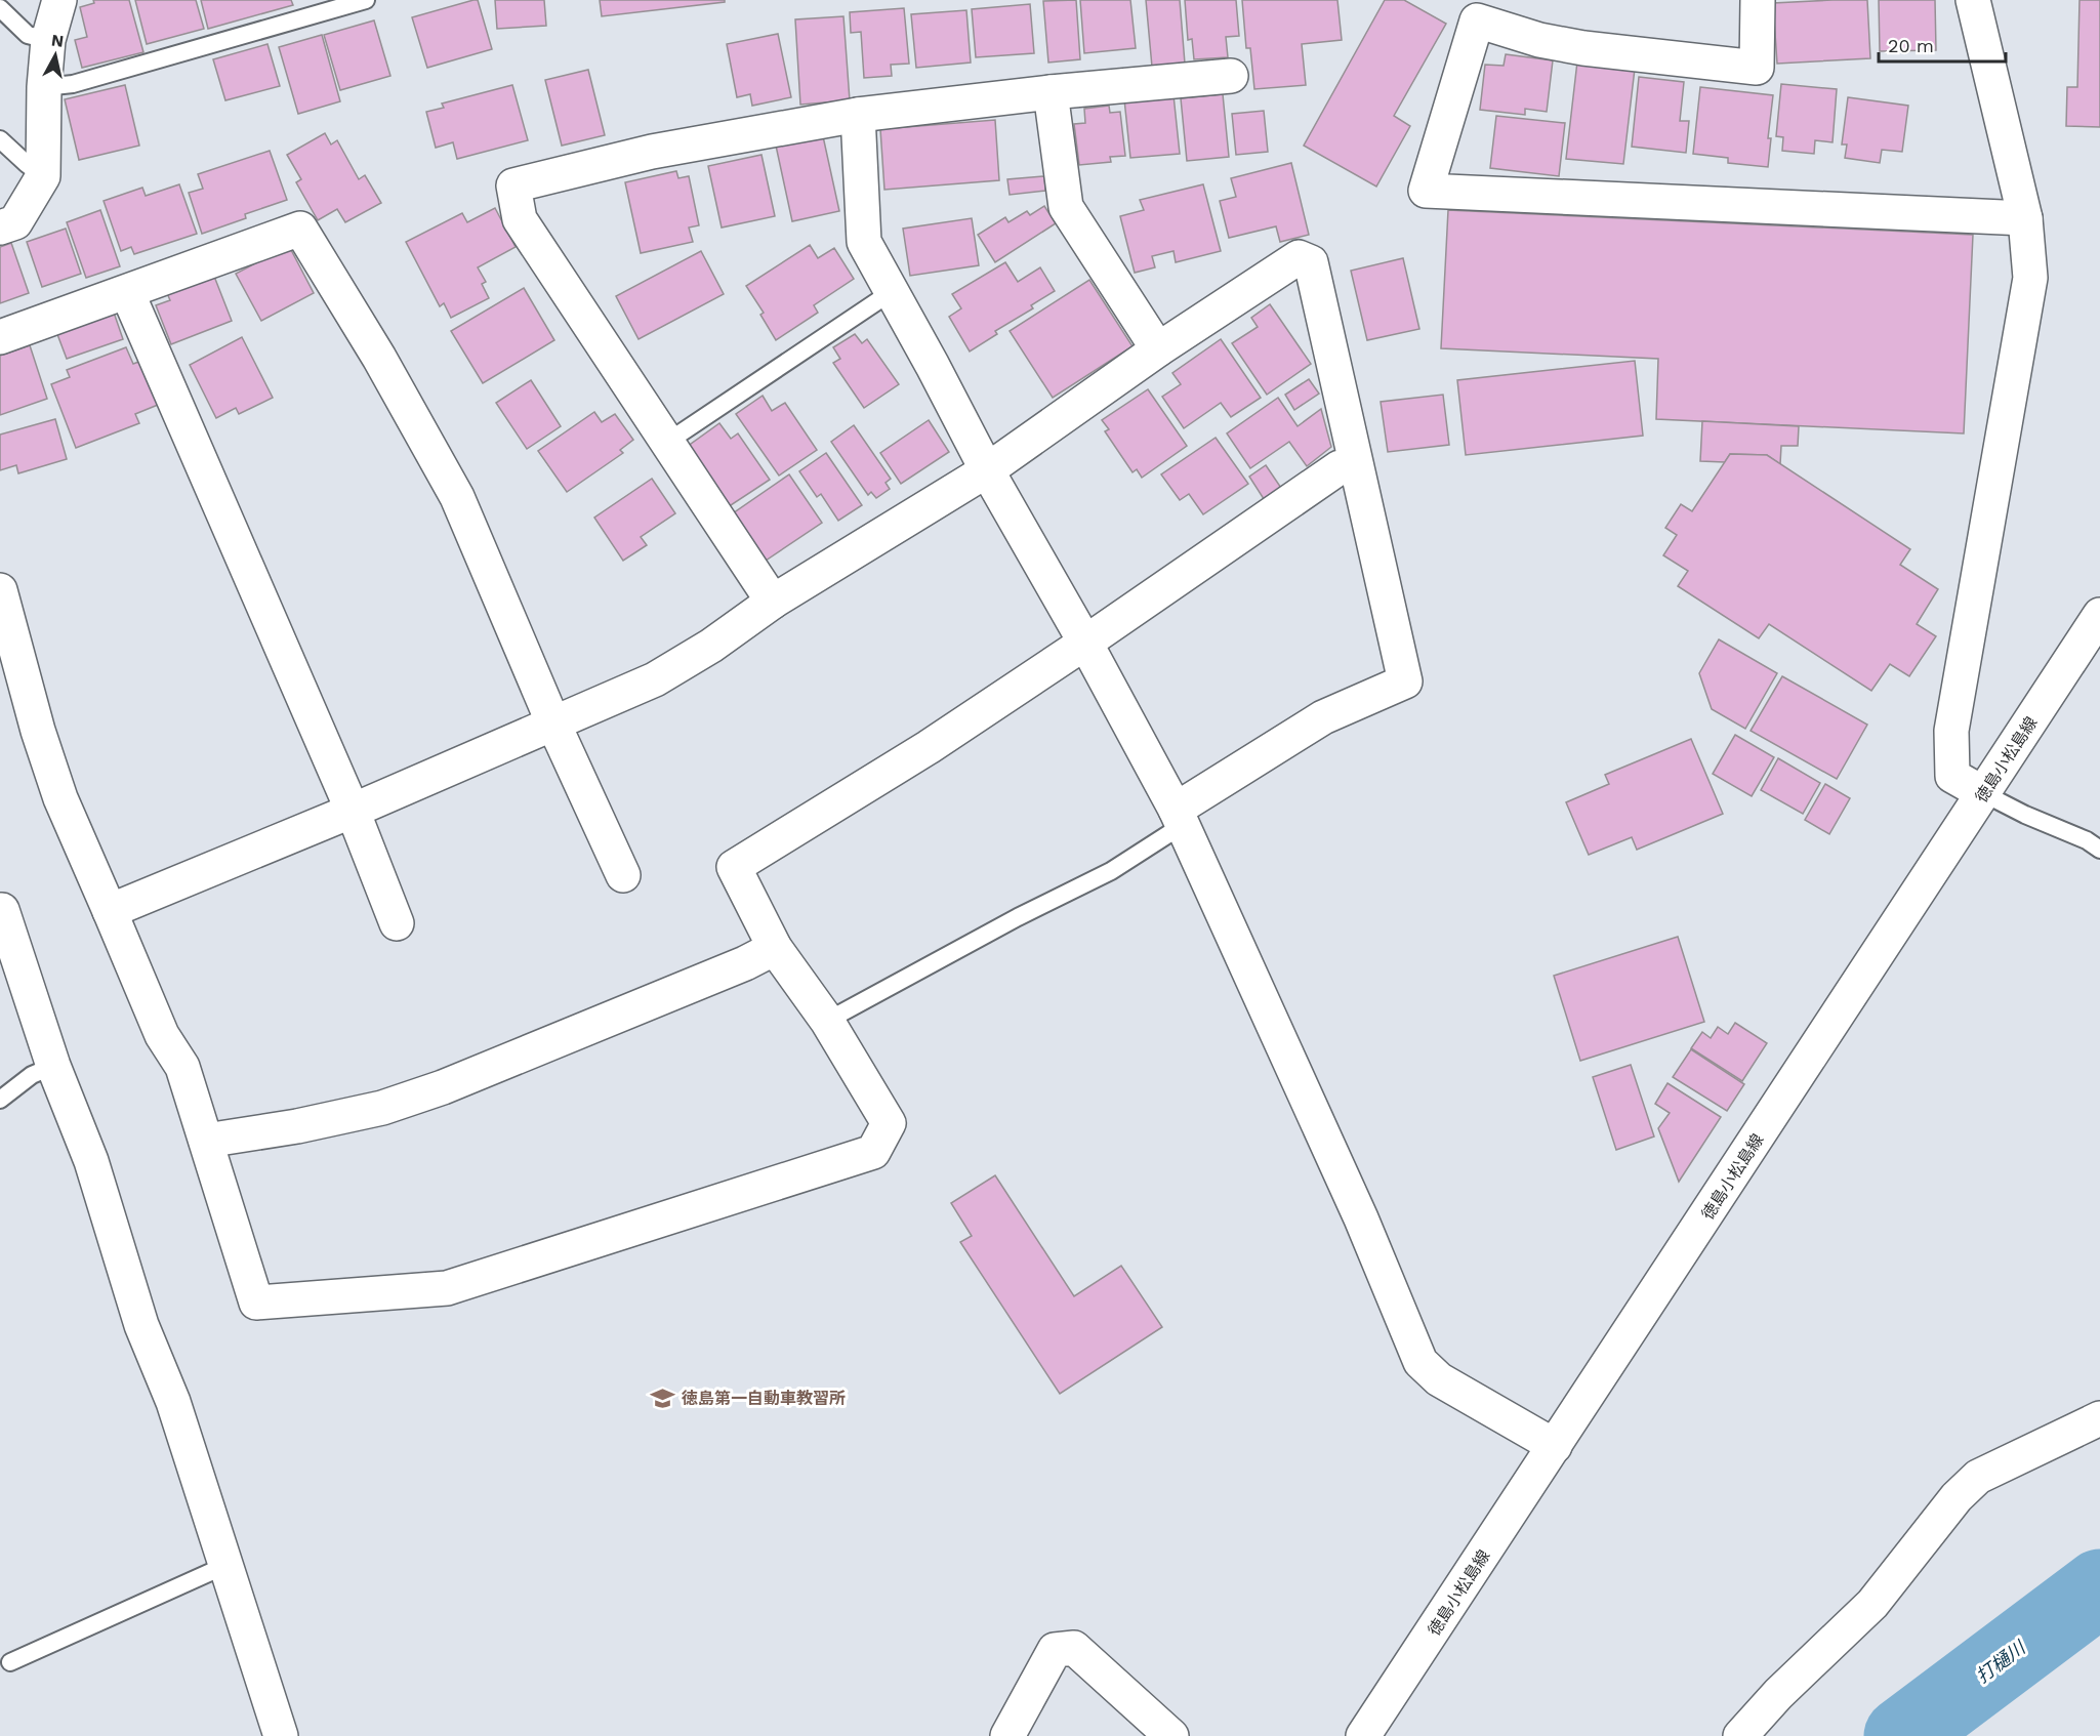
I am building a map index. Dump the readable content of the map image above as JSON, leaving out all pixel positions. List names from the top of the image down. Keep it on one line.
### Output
{"streets":{"street":["徳島小松島線"]},"water":["打樋川"],"places":{"school or university":["徳島第一自動車教習所"]},"scale_bar":"20 m","north":"top"}
